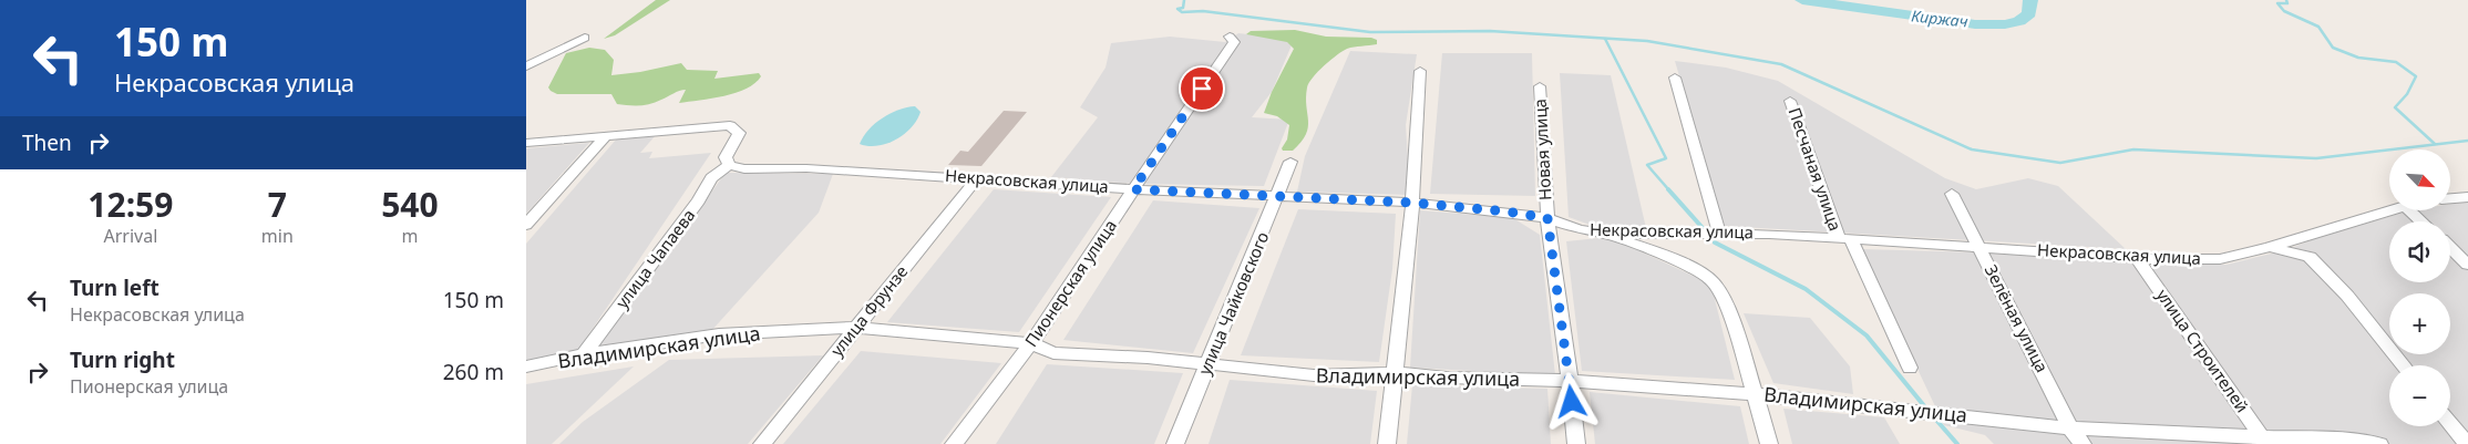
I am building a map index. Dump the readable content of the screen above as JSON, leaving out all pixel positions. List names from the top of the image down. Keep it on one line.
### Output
{"streets":{"street":["Новая улица","Песчаная улица","Некрасовская улица","улица Чапаева","Пионерская улица","улица Чайковского","улица Фрунзе","Зелёная улица","Владимирская улица","улица Строителей"]},"crossings":[["Новая улица","Некрасовская улица"],["Новая улица","Владимирская улица"],["Песчаная улица","Некрасовская улица"],["Некрасовская улица","улица Чапаева"],["Некрасовская улица","Пионерская улица"],["Некрасовская улица","улица Чайковского"],["Некрасовская улица","улица Фрунзе"],["Некрасовская улица","Зелёная улица"],["Некрасовская улица","улица Строителей"],["улица Чапаева","Владимирская улица"],["Пионерская улица","Владимирская улица"],["улица Чайковского","Владимирская улица"],["улица Фрунзе","Владимирская улица"],["Зелёная улица","Владимирская улица"],["Владимирская улица","улица Строителей"]],"water":["Киржач"],"north":"bottom right","page":{"turn":["150 m","Некрасовская улица"],"then":"Then","map_buttons":["+","−"],"eta":["12:59","Arrival","7","min","540","m"],"list":[{"name":"Turn left","note":"Некрасовская улица","value":"150 m"},{"name":"Turn right","note":"Пионерская улица","value":"260 m"}]}}
